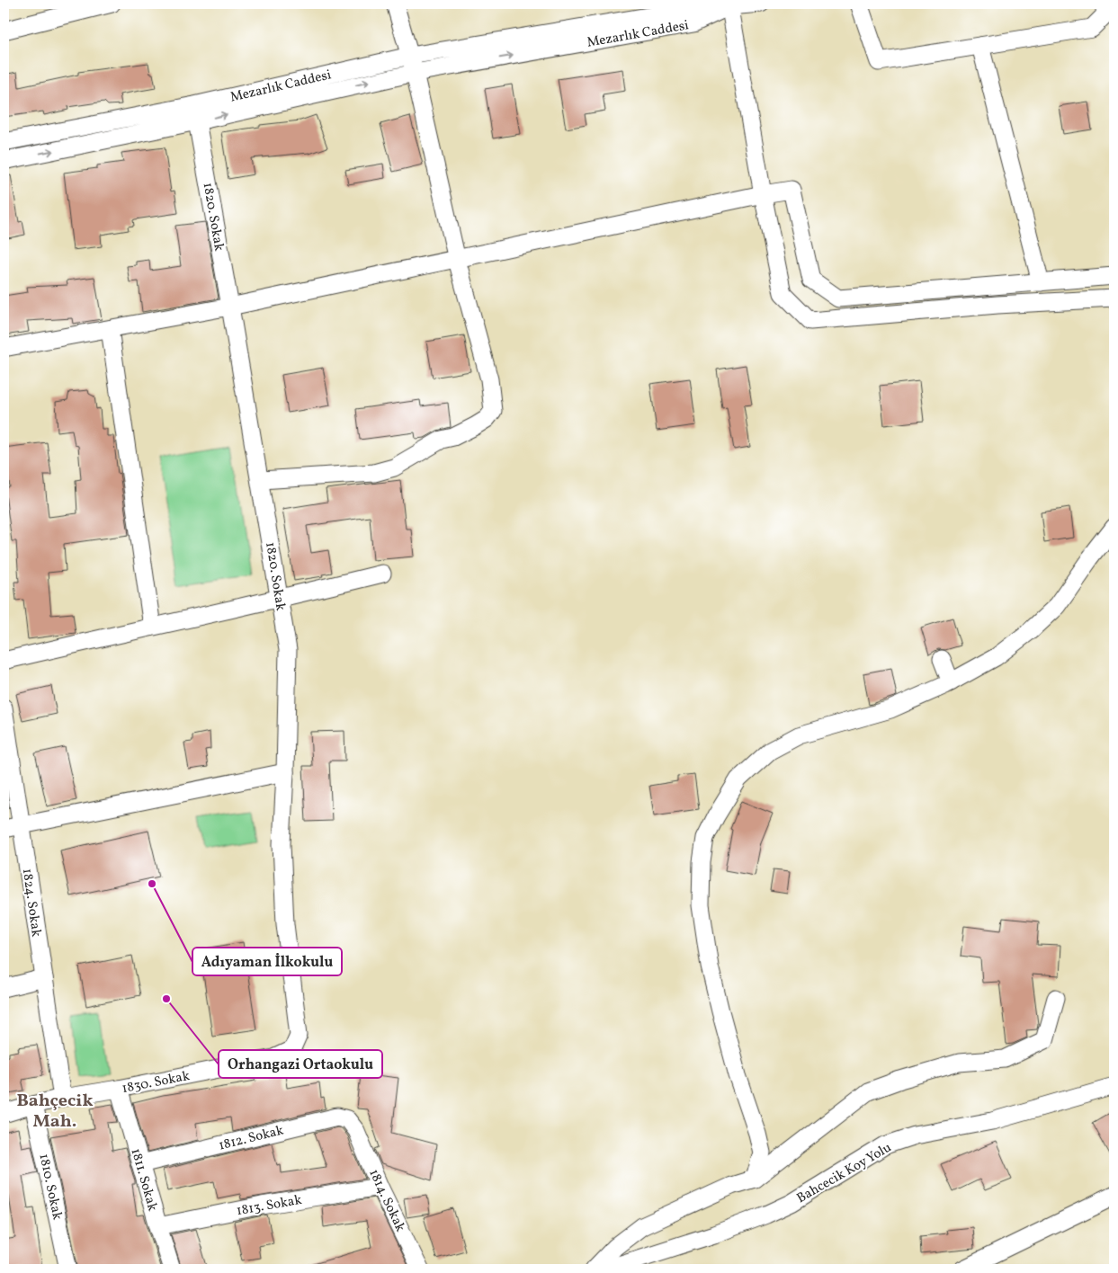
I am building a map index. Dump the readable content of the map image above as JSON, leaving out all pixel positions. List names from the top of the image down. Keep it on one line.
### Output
{"streets":{"street":["Mezarlık Caddesi","1820. Sokak","1824. Sokak","1830. Sokak","1812. Sokak","Bahcecik Koy Yolu","1811. Sokak","1810. Sokak","1814. Sokak","1813. Sokak"]},"crossings":[["Mezarlık Caddesi","1820. Sokak"],["1820. Sokak","1830. Sokak"],["1824. Sokak","1830. Sokak"],["1830. Sokak","1811. Sokak"],["1830. Sokak","1810. Sokak"],["1812. Sokak","1811. Sokak"],["1812. Sokak","1814. Sokak"],["1811. Sokak","1813. Sokak"],["1814. Sokak","1813. Sokak"]],"districts":["Bahçecik Mah."],"places":["Adıyaman İlkokulu","Orhangazi Ortaokulu"]}
